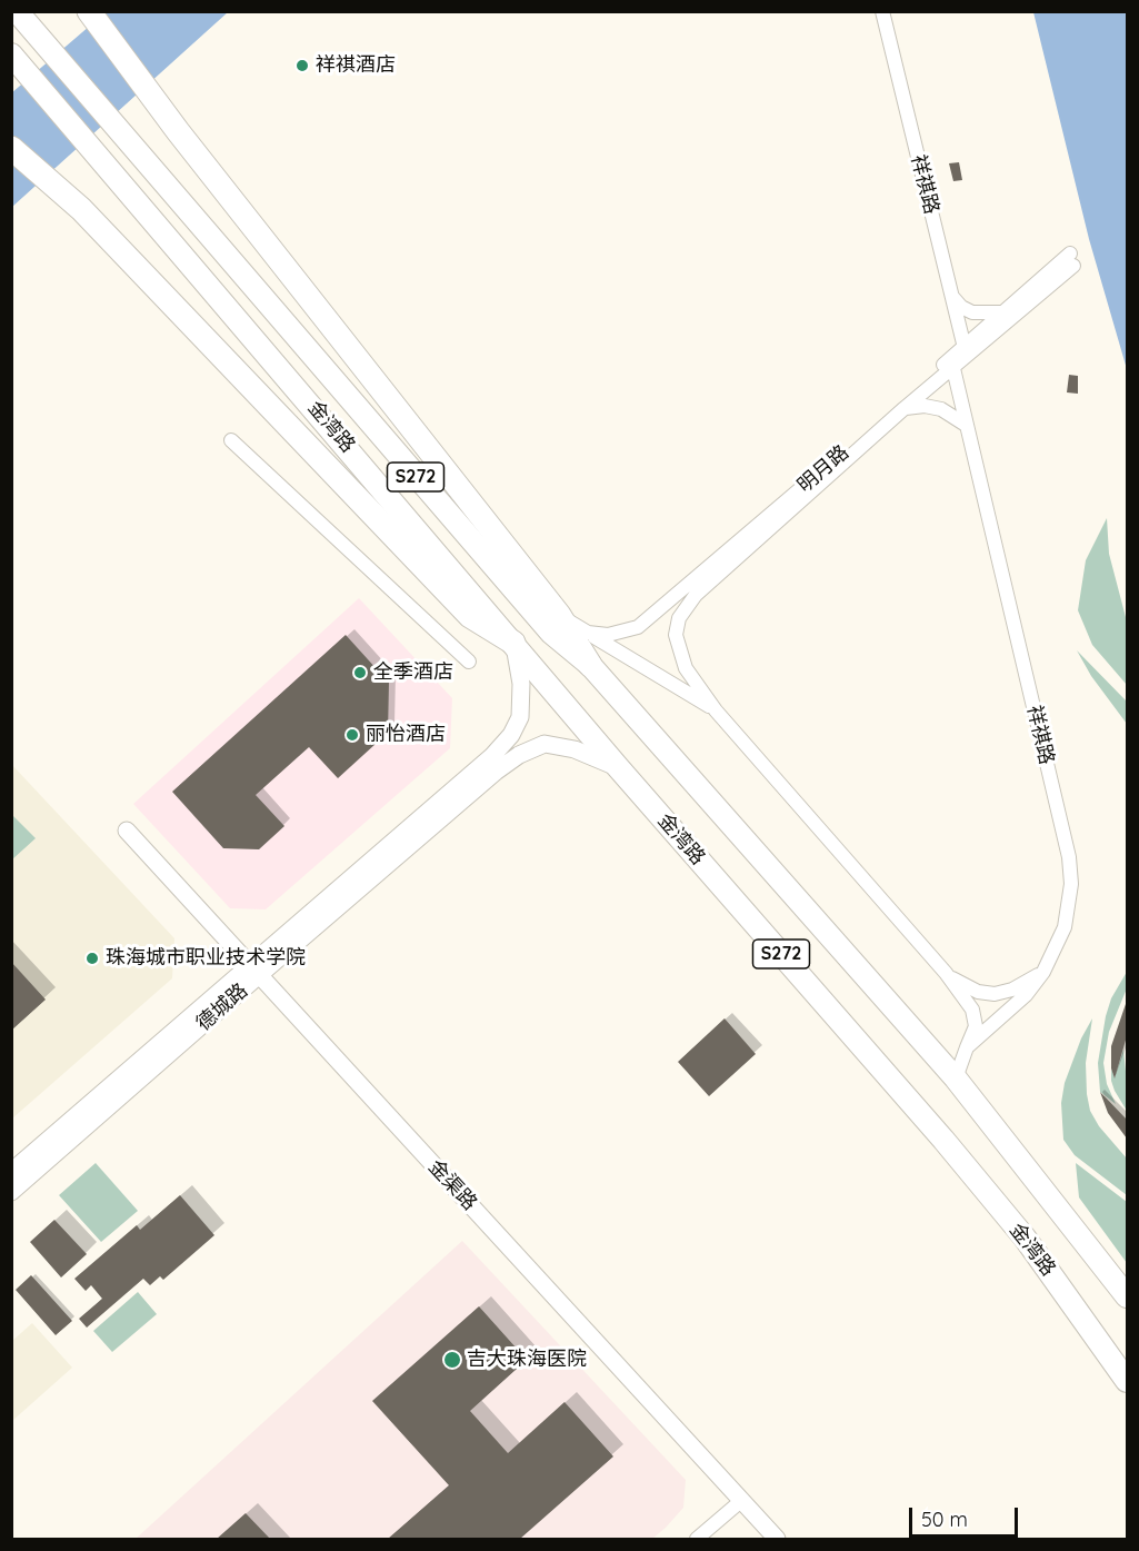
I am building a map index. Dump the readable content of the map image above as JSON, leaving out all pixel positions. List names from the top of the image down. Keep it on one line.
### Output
{"streets":{"main road":["金湾路","S272"],"street":["祥祺路","明月路","德城路","金渠路"]},"crossings":[["祥祺路","金湾路"],["祥祺路","明月路"],["德城路","金渠路"]],"places":["祥祺酒店","全季酒店","丽怡酒店","珠海城市职业技术学院","吉大珠海医院"],"scale_bar":"50 m"}
